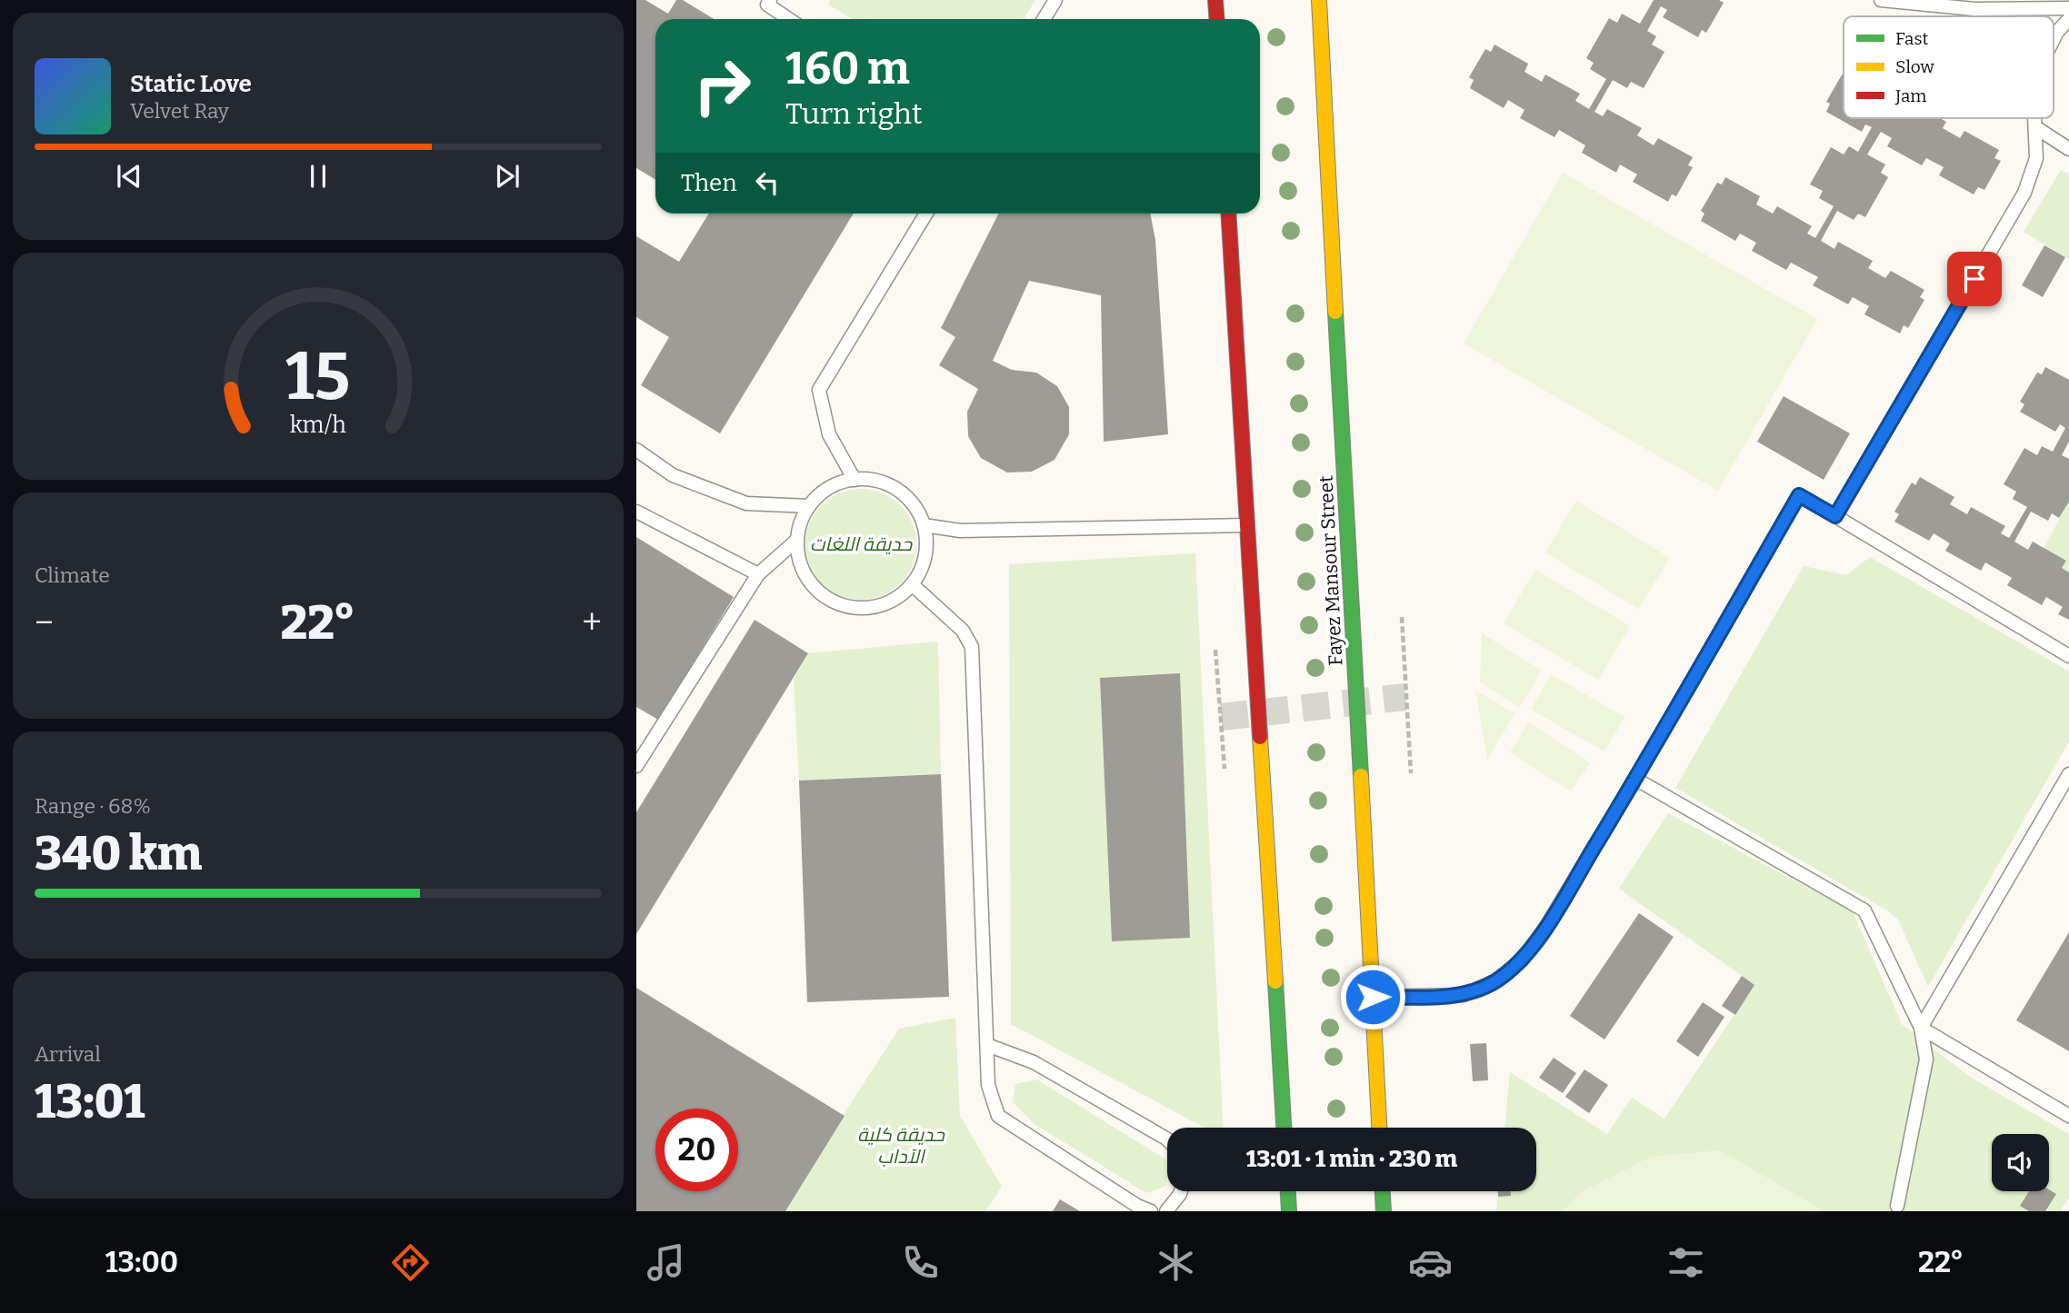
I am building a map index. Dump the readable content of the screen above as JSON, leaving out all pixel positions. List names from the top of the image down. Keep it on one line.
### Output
{"streets":{"highway":["Fayez Mansour Street"]},"parks":["حديقة اللغات","حديقة كلية الآداب"],"legend":["Fast","Slow","Jam"],"page":{"turn":["160 m","Turn right"],"song":["Static Love","Velvet Ray"],"then":"Then","tile":["Climate",["Range · 68%","340 km"],["Arrival","13:01"]],"heat":["−","22°","+"],"limit":"20","trip":"13:01 · 1 min · 230 m","tabs":["13:00","22°"],"gauge":["15","km/h"]}}
